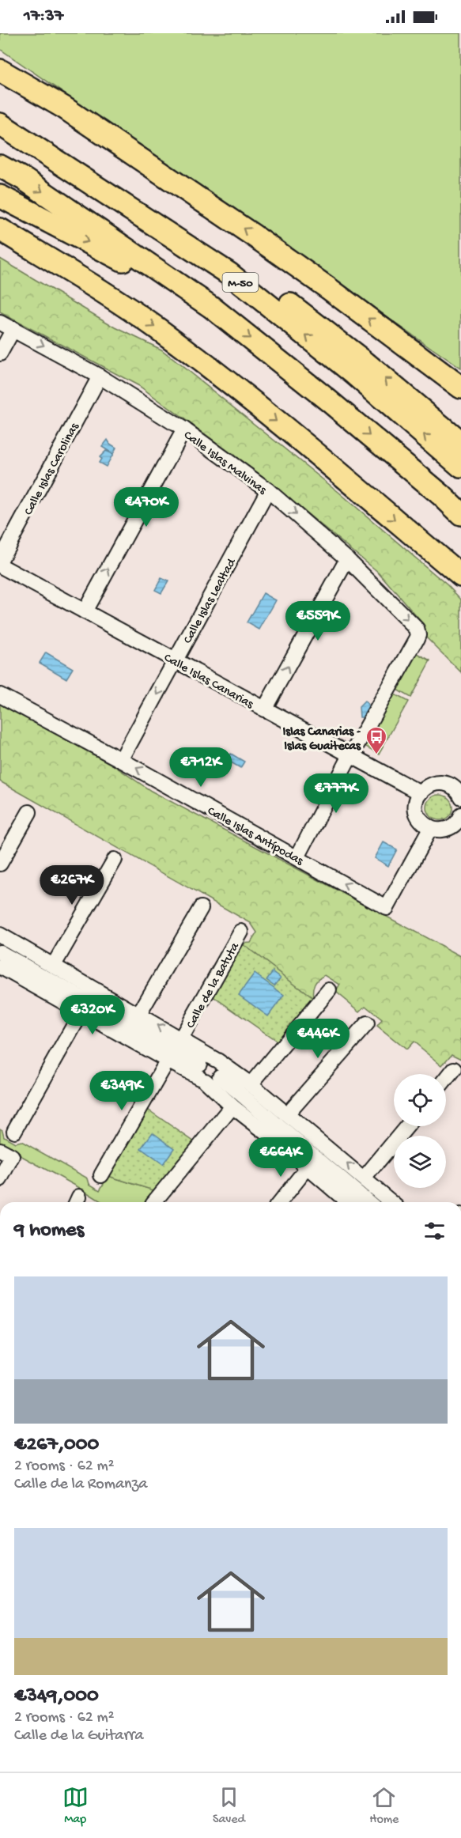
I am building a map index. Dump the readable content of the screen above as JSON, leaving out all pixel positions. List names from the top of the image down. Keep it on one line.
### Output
{"streets":{"highway":["M-50"],"street":["Calle Islas Malvinas","Calle Islas Carolinas","Calle Islas Lealtad","Calle Islas Canarias","Calle Islas Antípodas","Calle de la Batuta"]},"crossings":[["Calle Islas Malvinas","Calle Islas Carolinas"],["Calle Islas Malvinas","Calle Islas Lealtad"],["Calle Islas Malvinas","Calle Islas Canarias"],["Calle Islas Lealtad","Calle Islas Canarias"],["Calle Islas Lealtad","Calle Islas Antípodas"]],"one_way":["Calle Islas Lealtad","Calle Islas Antípodas"],"places":{"bus stop":["Islas Canarias - Islas Guaitecas"]},"page":{"status":"17:37","price":["€470K","€559K","€712K","€777K","€267K","€320K","€446K","€349K","€664K"],"heading":"9 homes","list":[{"name":"€267,000","note":"2 rooms · 62 m² · Calle de la Romanza"},{"name":"€349,000","note":"2 rooms · 62 m² · Calle de la Guitarra"}],"tabs":["Map","Saved","Home"]}}
